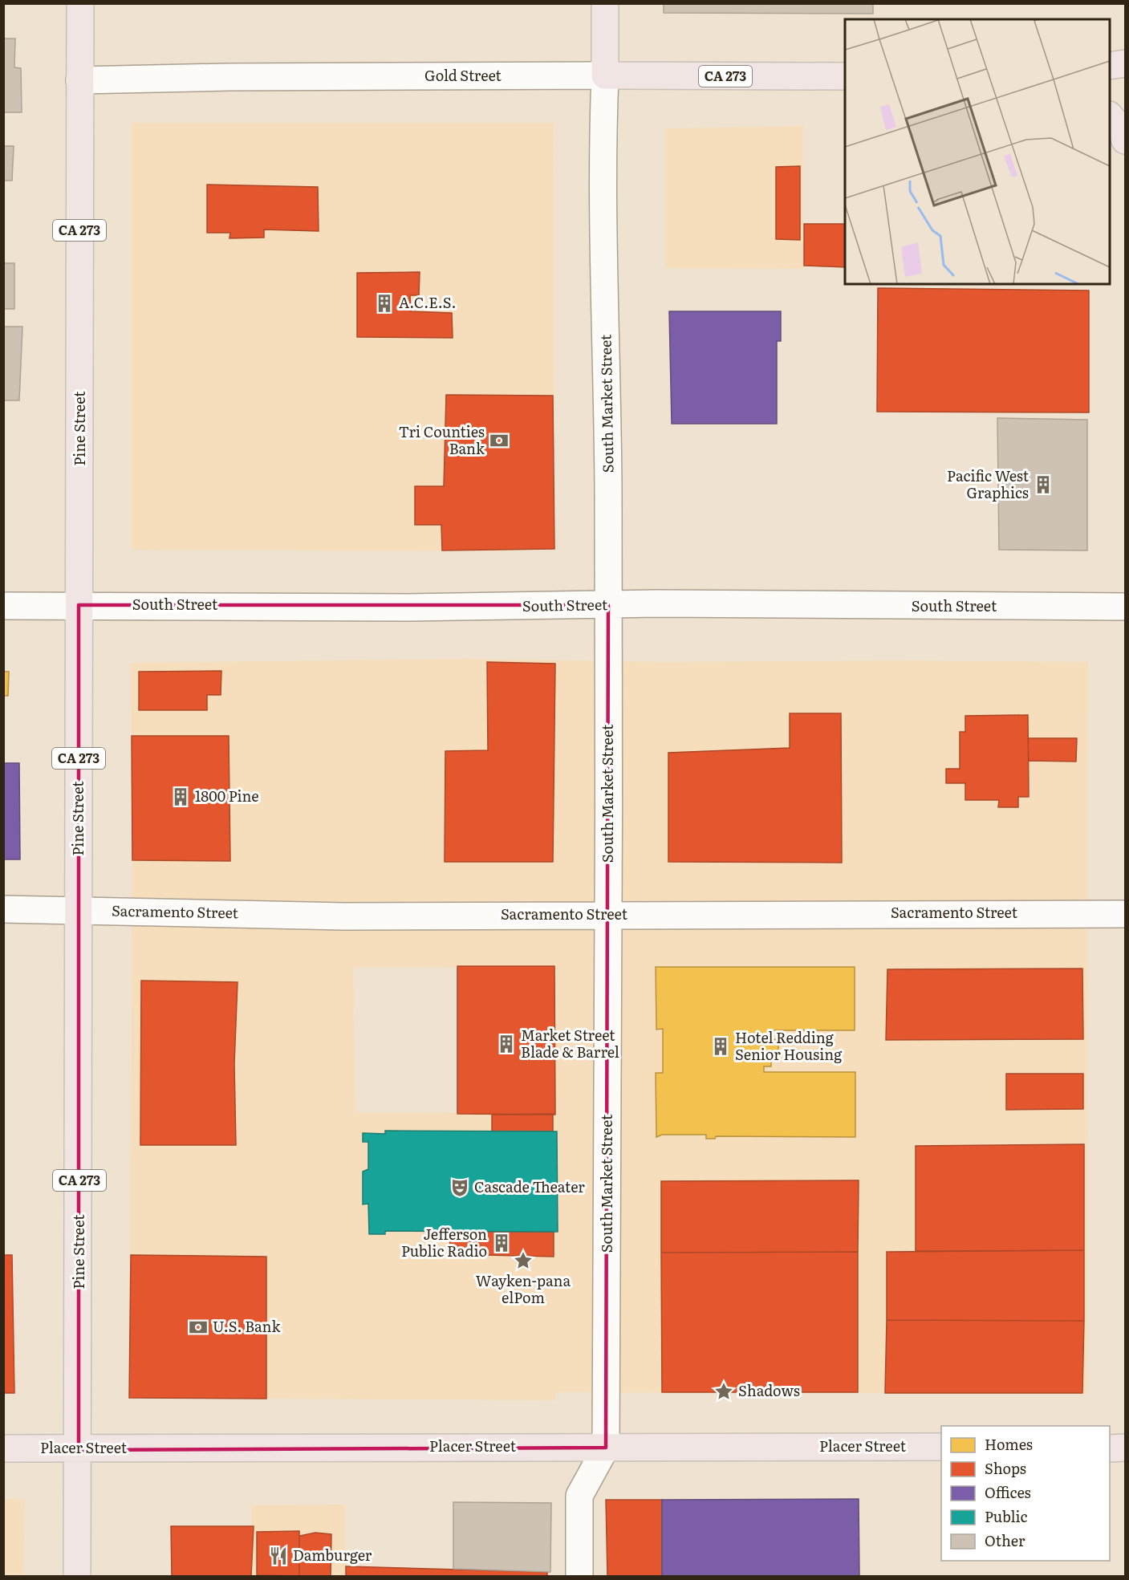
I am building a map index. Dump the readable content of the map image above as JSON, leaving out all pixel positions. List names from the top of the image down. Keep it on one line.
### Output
{"streets":{"main road":["Gold Street","CA 273","South Market Street","Pine Street","Placer Street"],"street":["South Street","Sacramento Street"]},"crossings":[["Gold Street","South Market Street"],["Gold Street","Pine Street"],["South Market Street","South Street"],["South Market Street","Sacramento Street"],["South Market Street","Placer Street"],["Pine Street","South Street"],["Pine Street","Sacramento Street"],["Pine Street","Placer Street"]],"places":{"building":["A.C.E.S.","Pacific West Graphics","1800 Pine","Market Street Blade & Barrel","Hotel Redding Senior Housing","Jefferson Public Radio"],"bank":["Tri Counties Bank","U.S. Bank"],"theatre":["Cascade Theater"],"place":["Wayken-pana elPom","Shadows"],"restaurant":["Damburger"]},"legend":["Homes","Shops","Offices","Public","Other"]}
